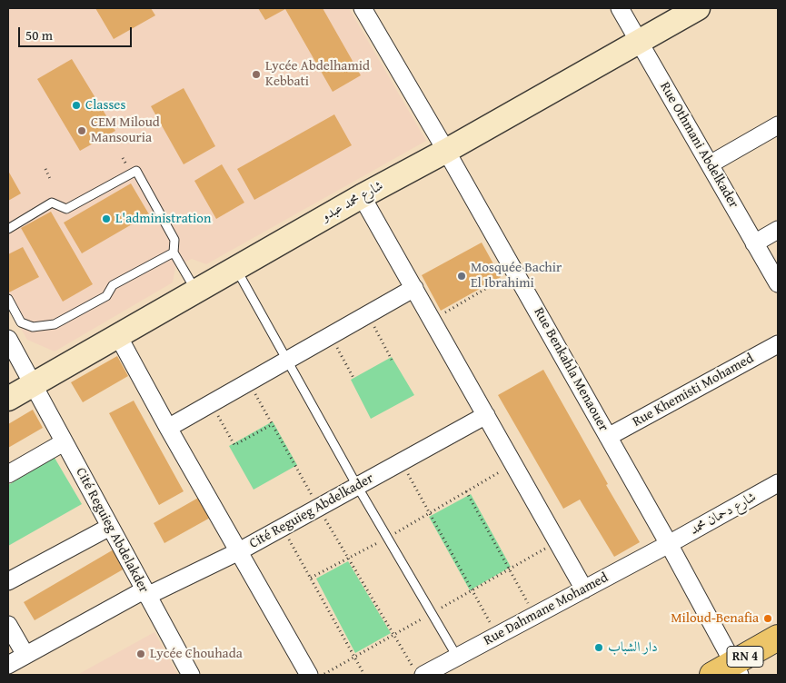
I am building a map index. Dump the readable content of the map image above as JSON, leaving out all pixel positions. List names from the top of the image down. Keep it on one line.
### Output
{"streets":{"main road":["RN 4"],"street":["Rue Othmani Abdelkader","شارع محمد عبدو","Rue Benkahla Menaouer","Rue Khemisti Mohamed","Cité Reguieg Abdelkader","شارع دحمان محمد","Cité Reguieg Abdelakder","Rue Dahmane Mohamed"]},"crossings":[["Rue Othmani Abdelkader","شارع محمد عبدو"],["شارع محمد عبدو","Rue Benkahla Menaouer"],["شارع محمد عبدو","Cité Reguieg Abdelakder"],["Rue Benkahla Menaouer","Rue Khemisti Mohamed"],["Rue Benkahla Menaouer","شارع دحمان محمد"],["Rue Benkahla Menaouer","Rue Dahmane Mohamed"],["Rue Benkahla Menaouer","RN 4"],["شارع دحمان محمد","Rue Dahmane Mohamed"]],"places":["Lycée Abdelhamid Kebbati","Classes","CEM Miloud Mansouria","L'administration","Mosquée Bachir El Ibrahimi","Miloud-Benafia","دار الشباب","Lycée Chouhada"],"scale_bar":"50 m"}
